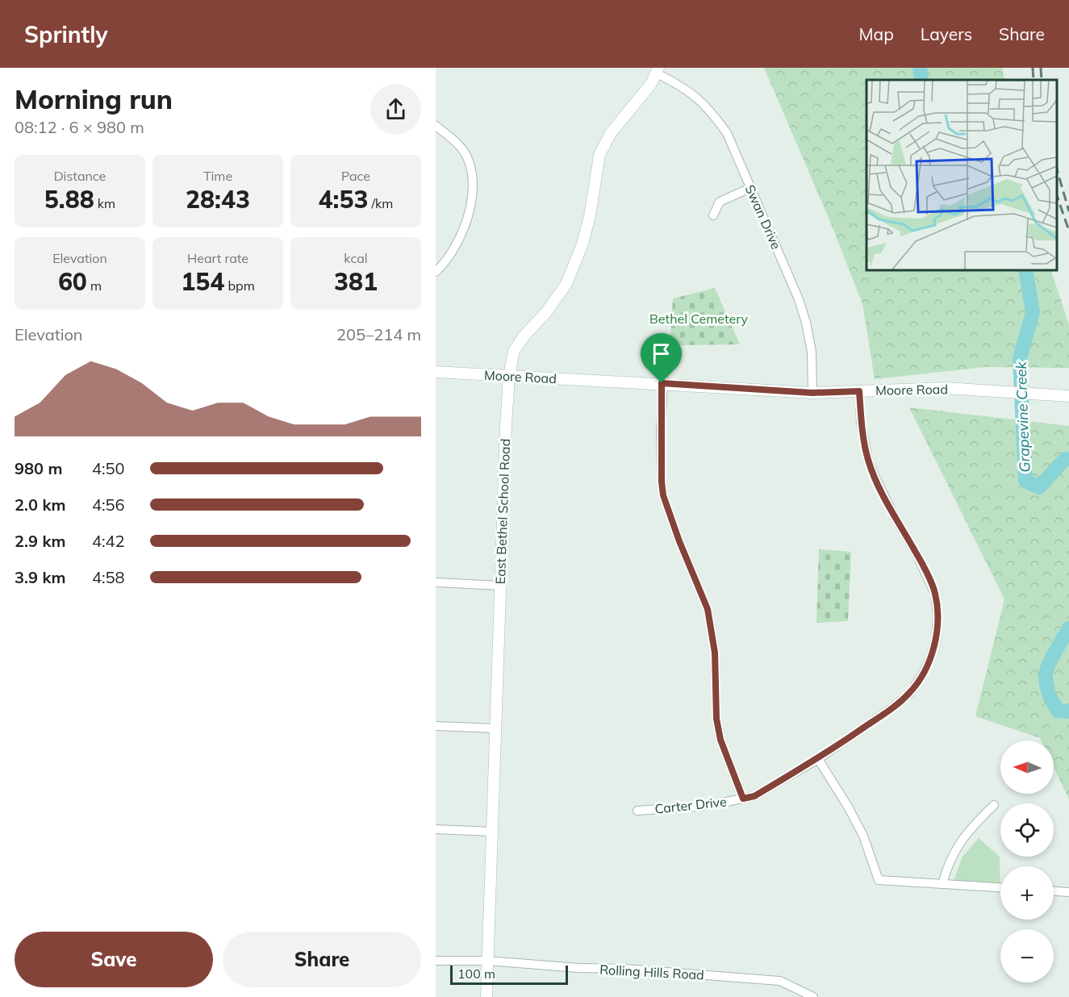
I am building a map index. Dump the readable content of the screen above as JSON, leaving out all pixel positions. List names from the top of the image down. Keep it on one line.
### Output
{"streets":{"street":["Swan Drive","Moore Road","East Bethel School Road","Carter Drive","Rolling Hills Road"]},"crossings":[["Swan Drive","Moore Road"],["Swan Drive","East Bethel School Road"],["Moore Road","East Bethel School Road"],["Moore Road","Carter Drive"],["East Bethel School Road","Rolling Hills Road"]],"water":["Grapevine Creek"],"parks":["Bethel Cemetery"],"scale_bar":"100 m","north":"left","page":{"header":"Sprintly","nav":["Map","Layers","Share"],"heading":["Morning run","08:12 · 6 × 980 m"],"stats":[["Distance","5.88 km"],["Time","28:43"],["Pace","4:53 /km"],["Elevation","60 m"],["Heart rate","154 bpm"],["kcal","381"]],"chart":["Elevation","205–214 m"],"list":[{"name":"980 m","note":"4:50"},{"name":"2.0 km","note":"4:56"},{"name":"2.9 km","note":"4:42"},{"name":"3.9 km","note":"4:58"}],"map_buttons":["+","−"],"buttons":["Save","Share"],"scale":"100 m"}}
